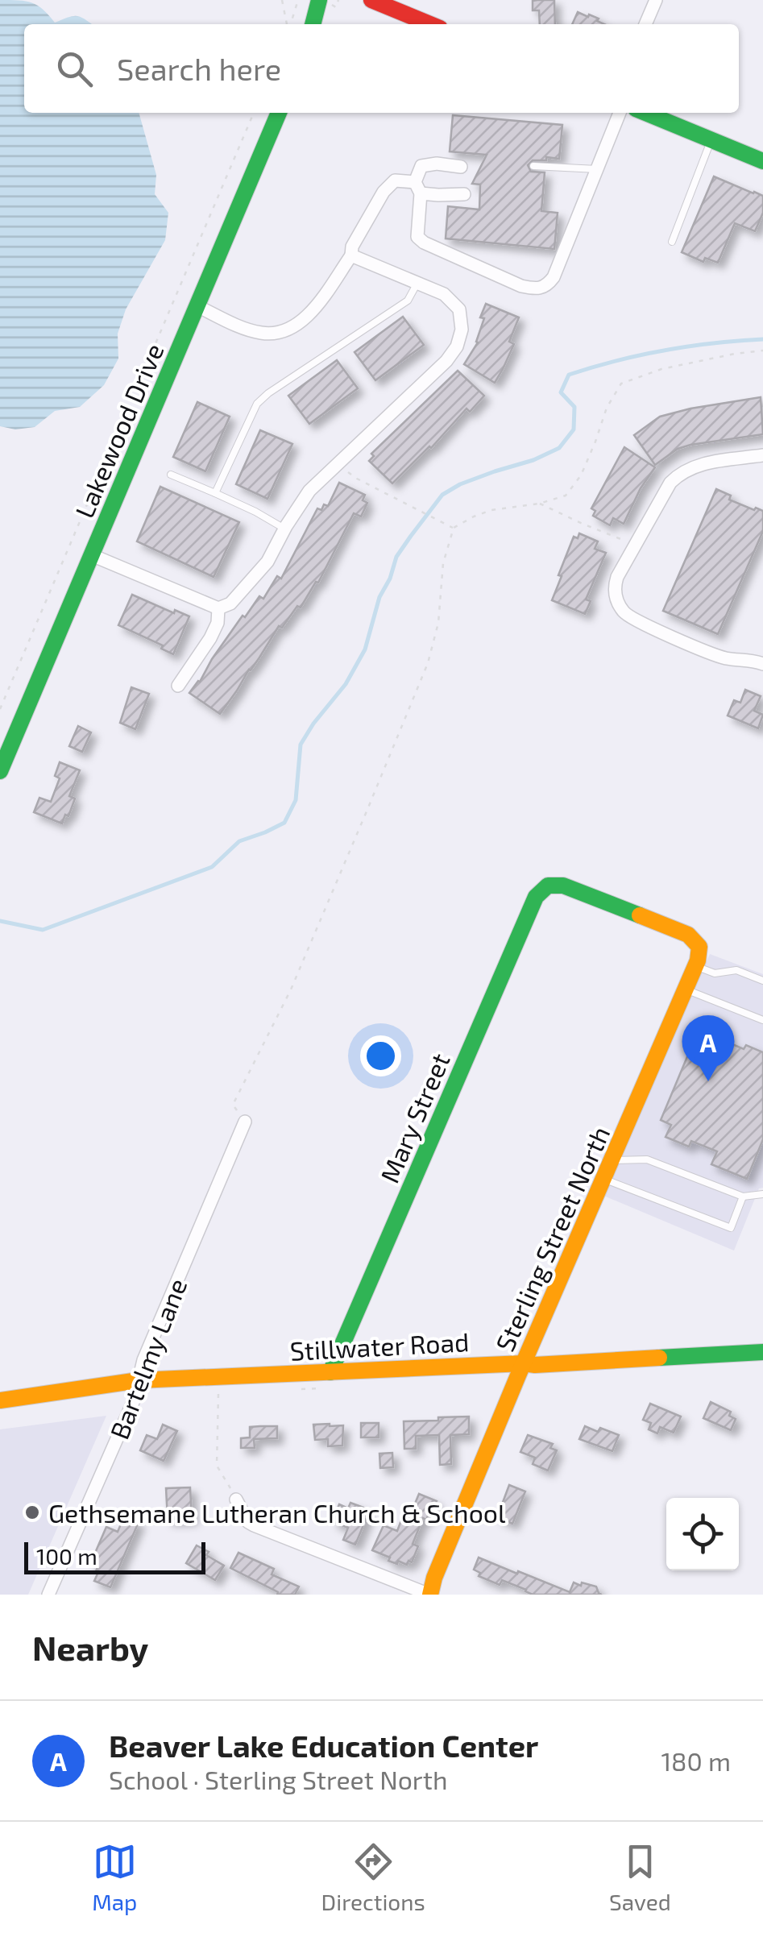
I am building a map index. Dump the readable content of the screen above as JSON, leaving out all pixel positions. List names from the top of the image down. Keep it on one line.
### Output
{"streets":{"street":["Lakewood Drive","Mary Street","Sterling Street North","Stillwater Road","Bartelmy Lane"]},"crossings":[["Mary Street","Sterling Street North"],["Mary Street","Stillwater Road"],["Sterling Street North","Stillwater Road"],["Stillwater Road","Bartelmy Lane"]],"places":["Gethsemane Lutheran Church & School"],"scale_bar":"100 m","page":{"search":"Search here","pins":"A","scale":"100 m","heading":"Nearby","list":[{"mark":"A","name":"Beaver Lake Education Center","note":"School · Sterling Street North","value":"180 m"}],"nav":["Map","Directions","Saved"]}}
